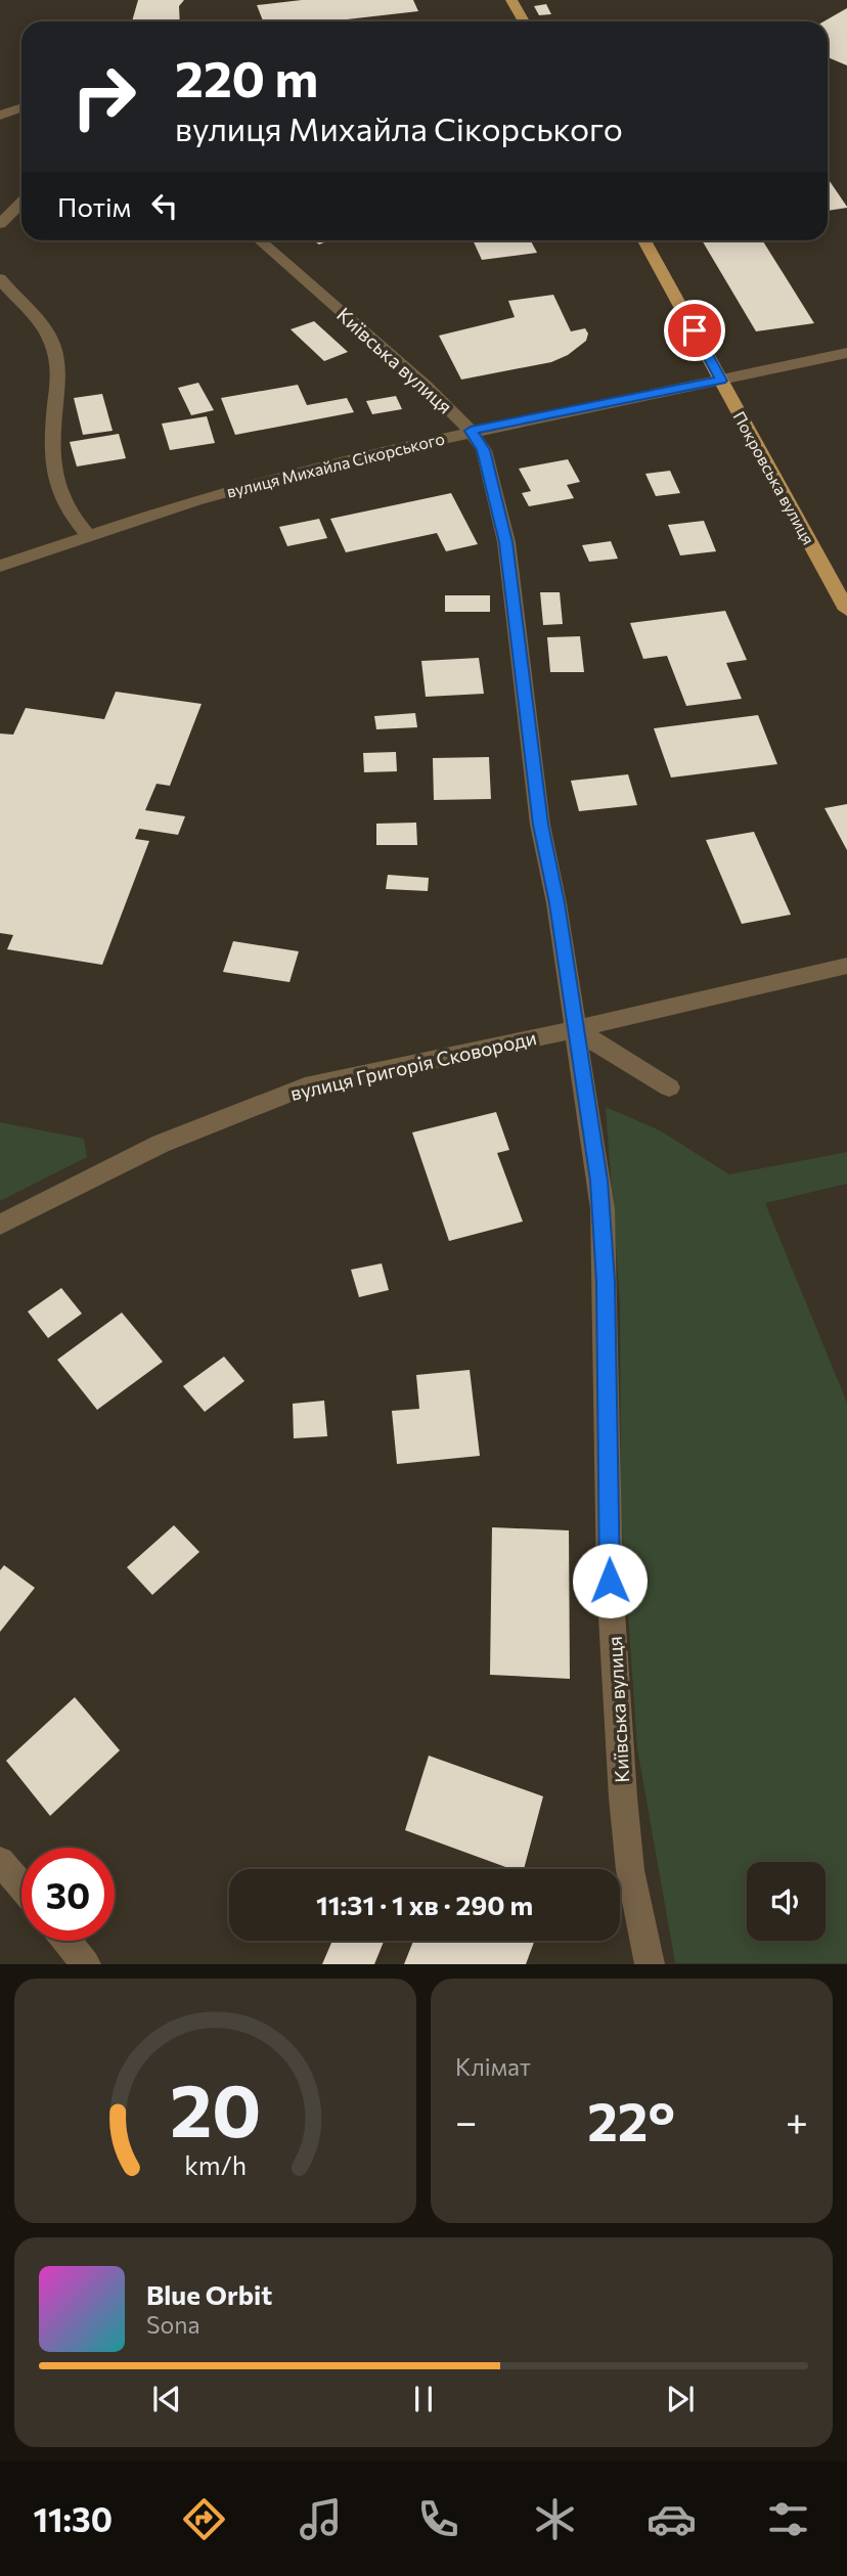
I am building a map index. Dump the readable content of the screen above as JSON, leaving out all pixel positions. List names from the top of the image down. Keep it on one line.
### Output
{"streets":{"main road":["Покровська вулиця"],"street":["Київська вулиця","вулиця Михайла Сікорського","вулиця Григорія Сковороди"]},"crossings":[["Київська вулиця","вулиця Михайла Сікорського"],["Київська вулиця","вулиця Григорія Сковороди"],["вулиця Михайла Сікорського","Покровська вулиця"]],"page":{"turn":["220 m","вулиця Михайла Сікорського"],"then":"Потім","limit":"30","trip":"11:31 · 1 хв · 290 m","tile":"Клімат","heat":["−","22°","+"],"song":["Blue Orbit","Sona"],"tabs":"11:30","gauge":["20","km/h"]}}
